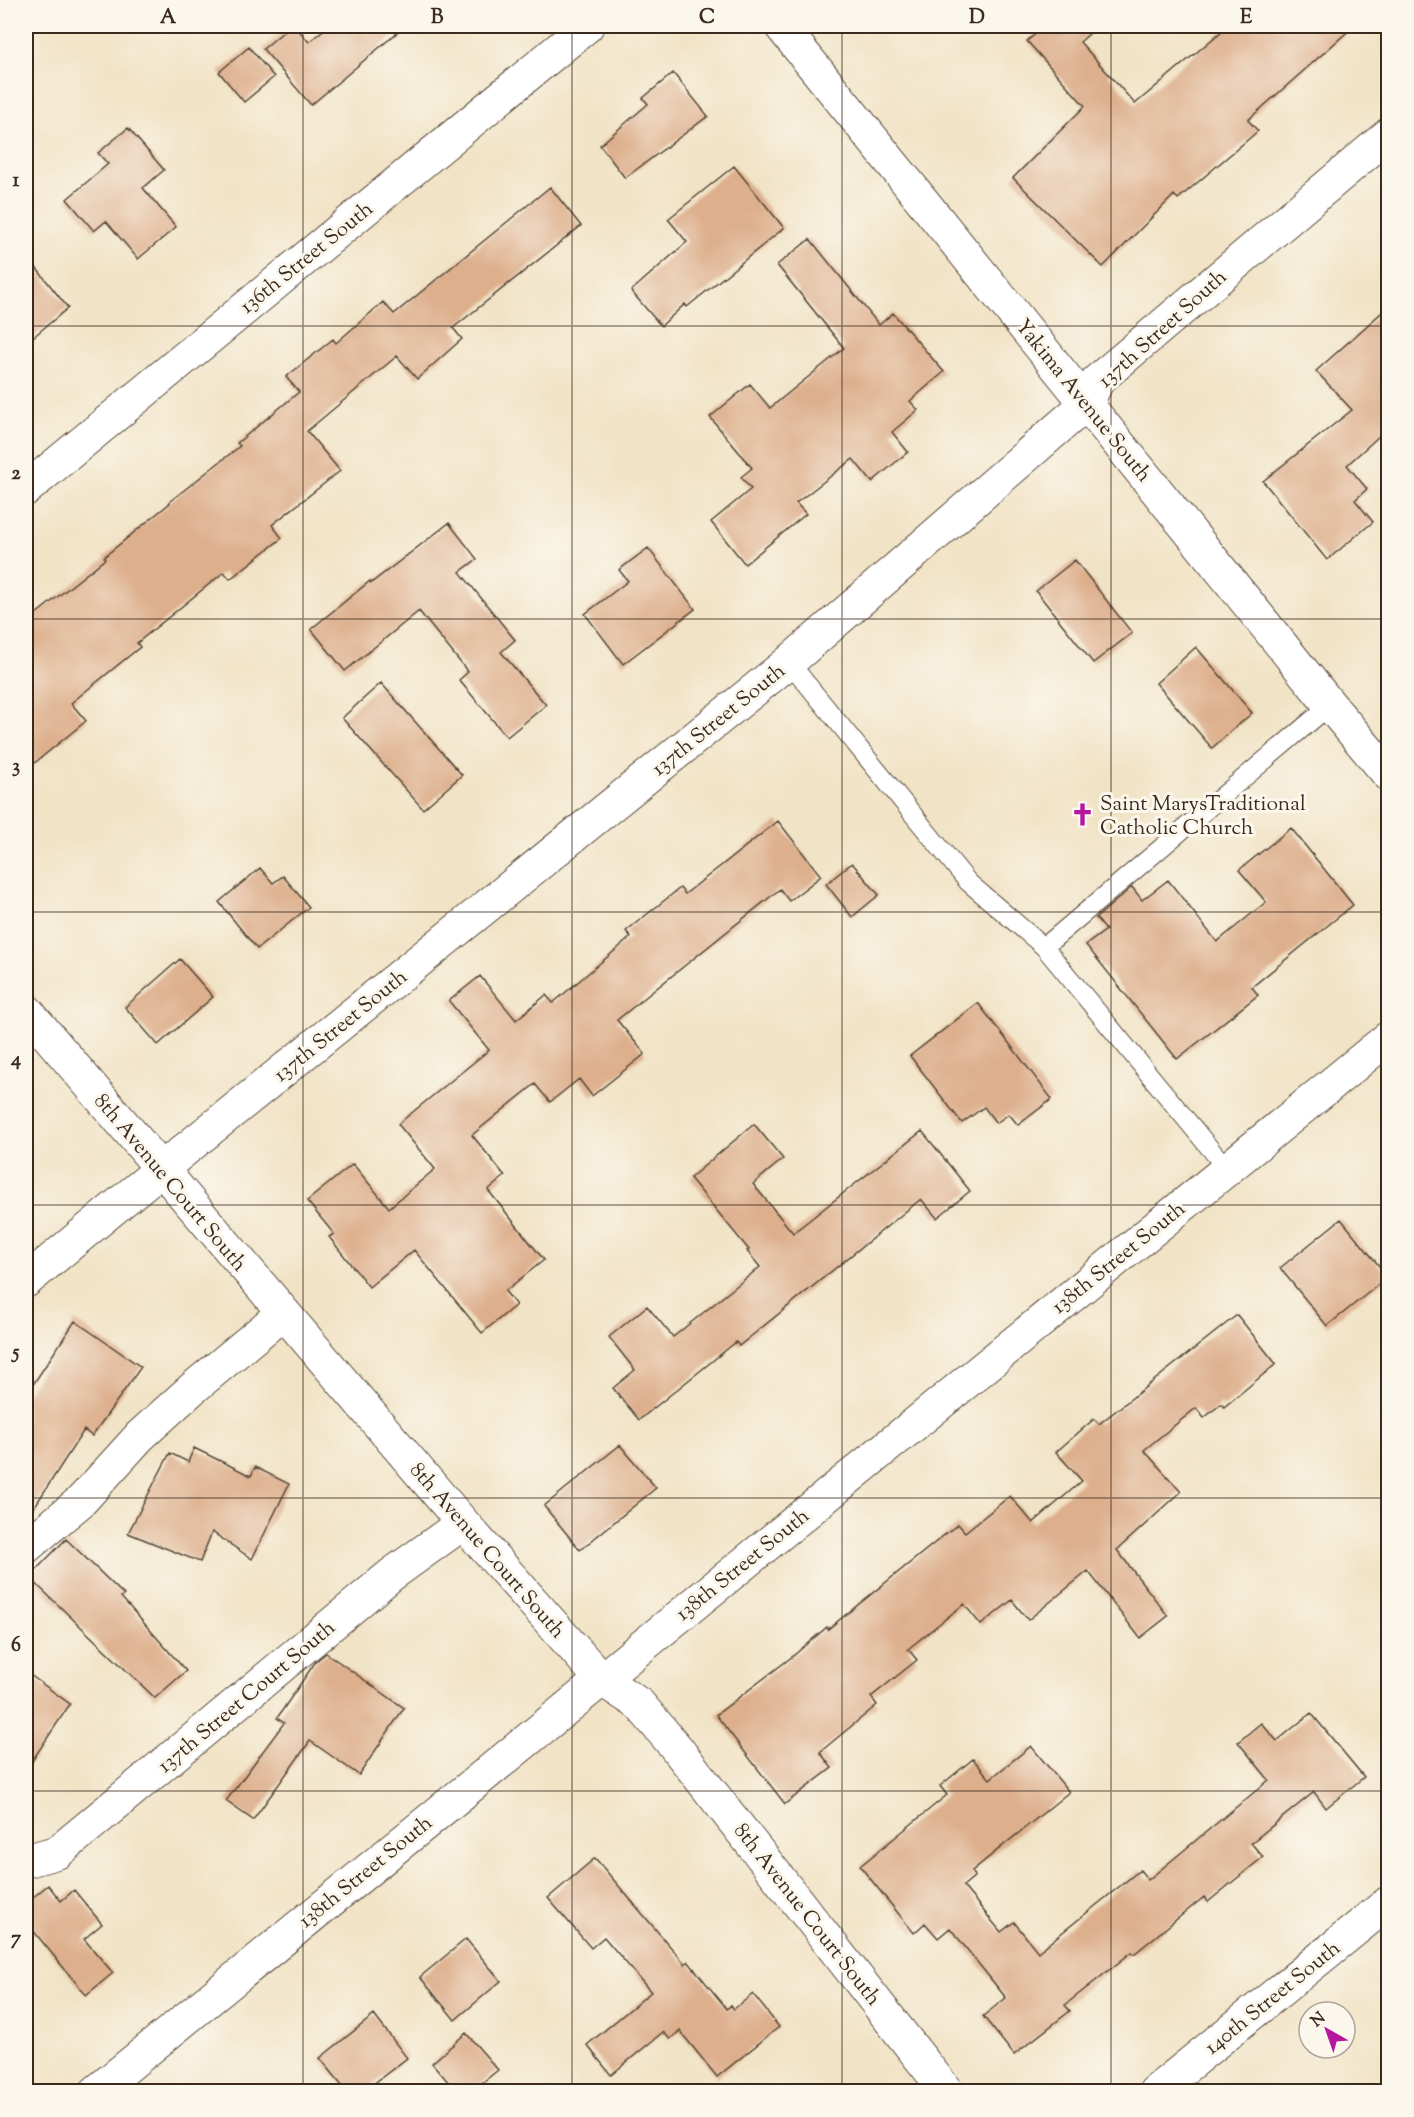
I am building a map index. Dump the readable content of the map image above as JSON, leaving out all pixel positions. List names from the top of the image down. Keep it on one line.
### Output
{"streets":{"street":["136th Street South","137th Street South","Yakima Avenue South","8th Avenue Court South","138th Street South","137th Street Court South","140th Street South"]},"crossings":[["137th Street South","Yakima Avenue South"],["137th Street South","8th Avenue Court South"],["8th Avenue Court South","138th Street South"],["8th Avenue Court South","137th Street Court South"]],"places":{"church":["Saint MarysTraditional Catholic Church"]},"north":"top left","grid":{"columns":["A","B","C","D","E"],"rows":["1","2","3","4","5","6","7"]}}
